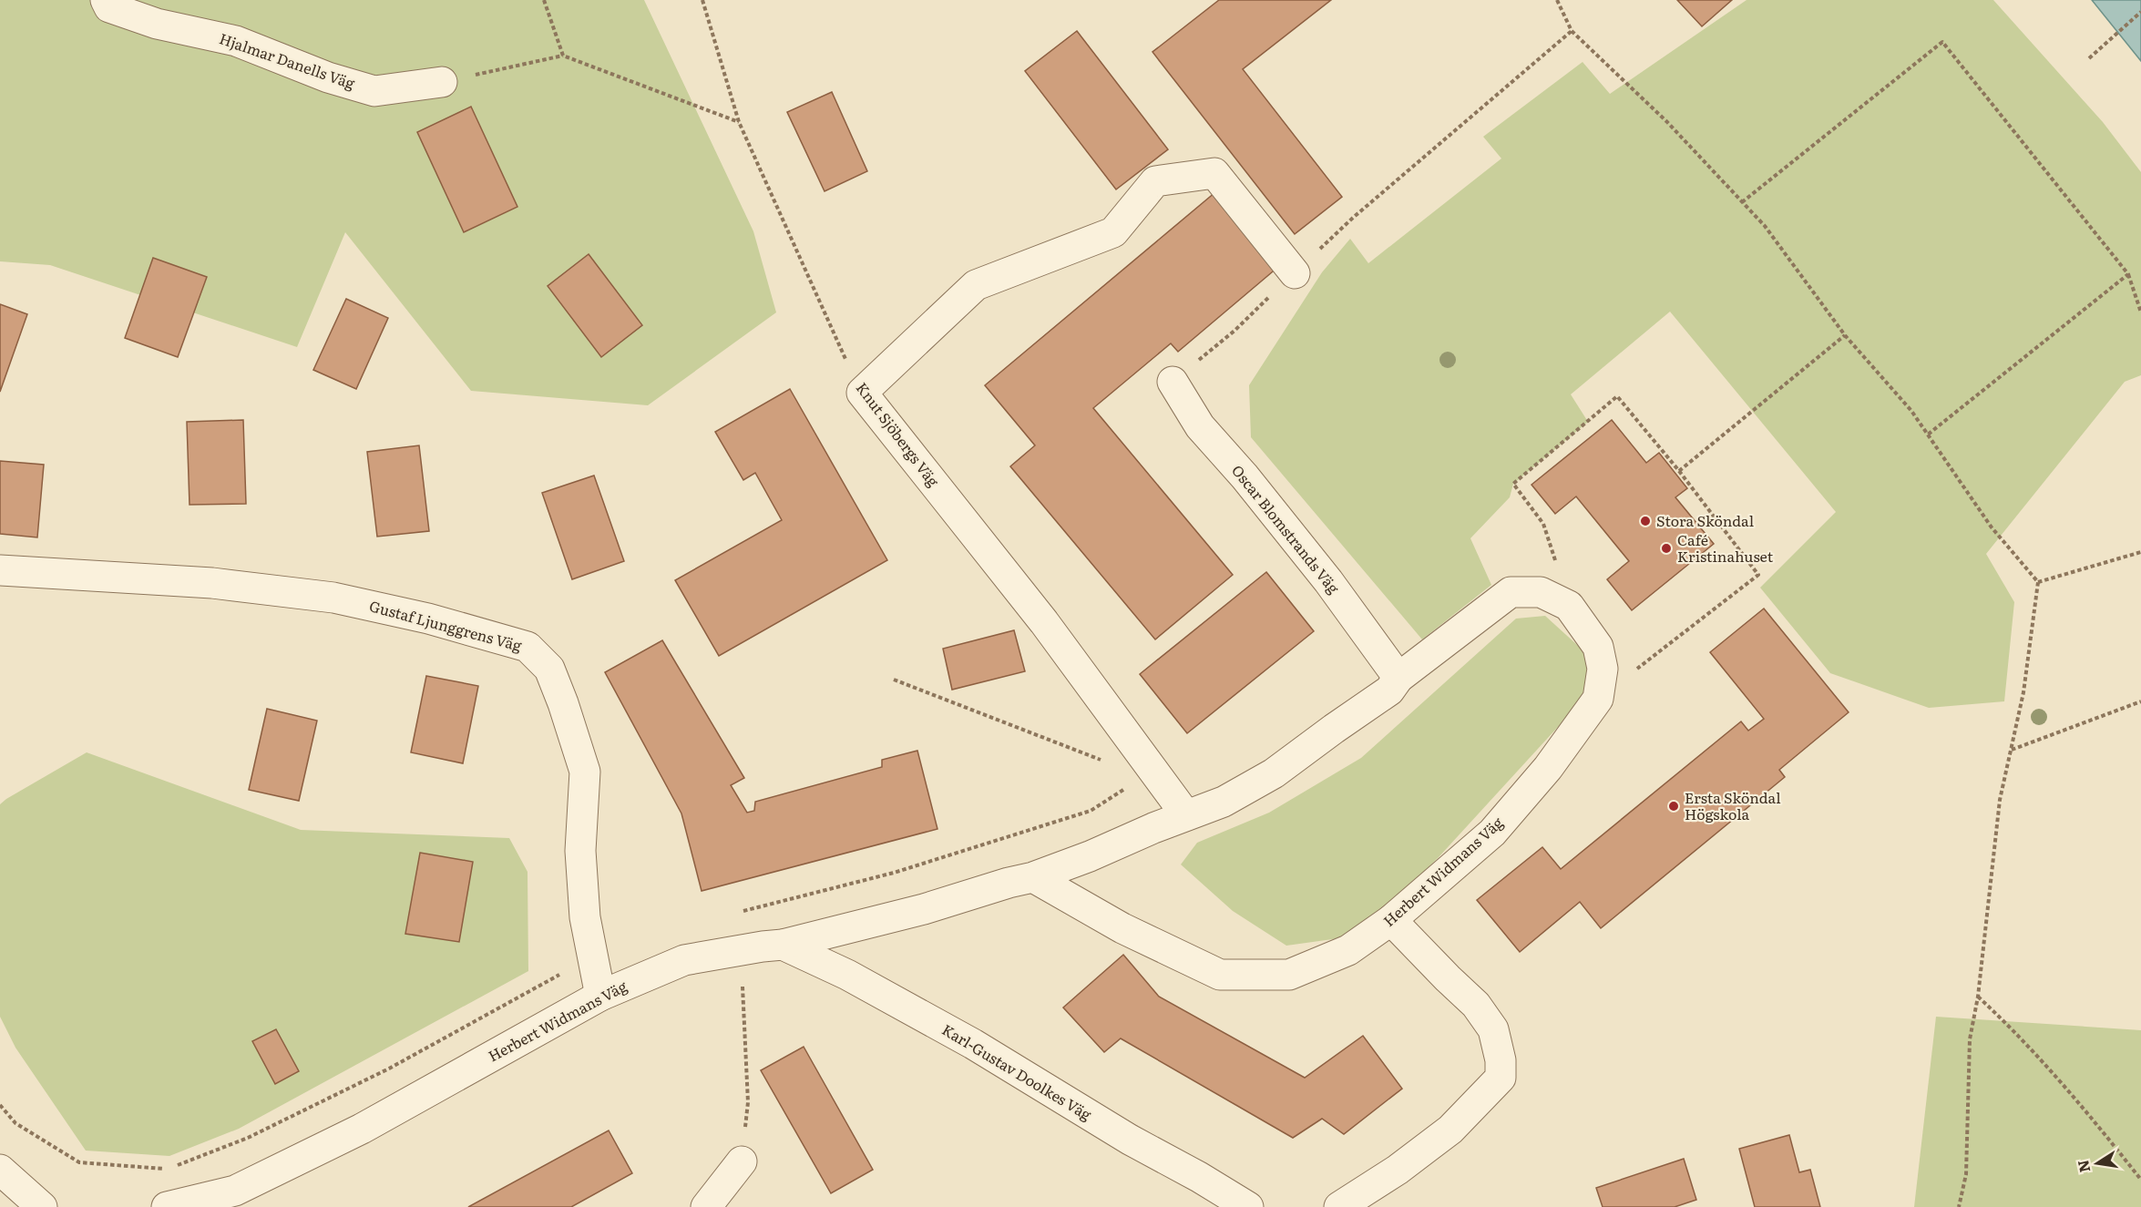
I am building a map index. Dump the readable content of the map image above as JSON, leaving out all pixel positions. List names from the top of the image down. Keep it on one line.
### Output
{"streets":{"street":["Hjalmar Danells Väg","Knut Sjöbergs Väg","Oscar Blomstrands Väg","Gustaf Ljunggrens Väg","Herbert Widmans Väg","Karl-Gustav Doolkes Väg"]},"crossings":[["Knut Sjöbergs Väg","Herbert Widmans Väg"],["Oscar Blomstrands Väg","Herbert Widmans Väg"],["Gustaf Ljunggrens Väg","Herbert Widmans Väg"],["Herbert Widmans Väg","Karl-Gustav Doolkes Väg"]],"places":["Stora Sköndal","Café Kristinahuset","Ersta Sköndal Högskola"],"north":"left"}
